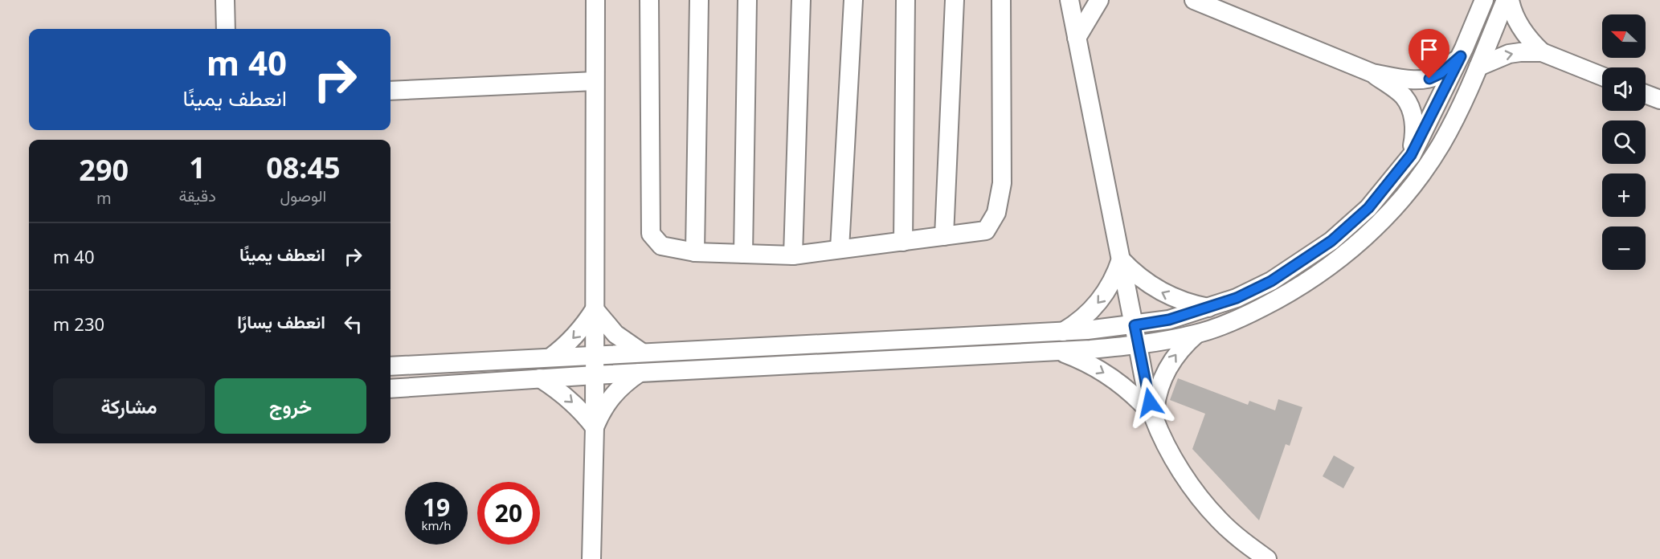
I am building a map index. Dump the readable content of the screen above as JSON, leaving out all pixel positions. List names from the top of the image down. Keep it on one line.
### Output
{"north":"left","page":{"map_buttons":["+","−"],"turn":["40 m","انعطف يمينًا"],"eta":["08:45","الوصول","1","دقيقة","290","m"],"list":[{"name":"انعطف يمينًا","value":"40 m"},{"name":"انعطف يسارًا","value":"230 m"}],"buttons":["خروج","مشاركة"],"speed":"19 km/h","limit":"20"}}
